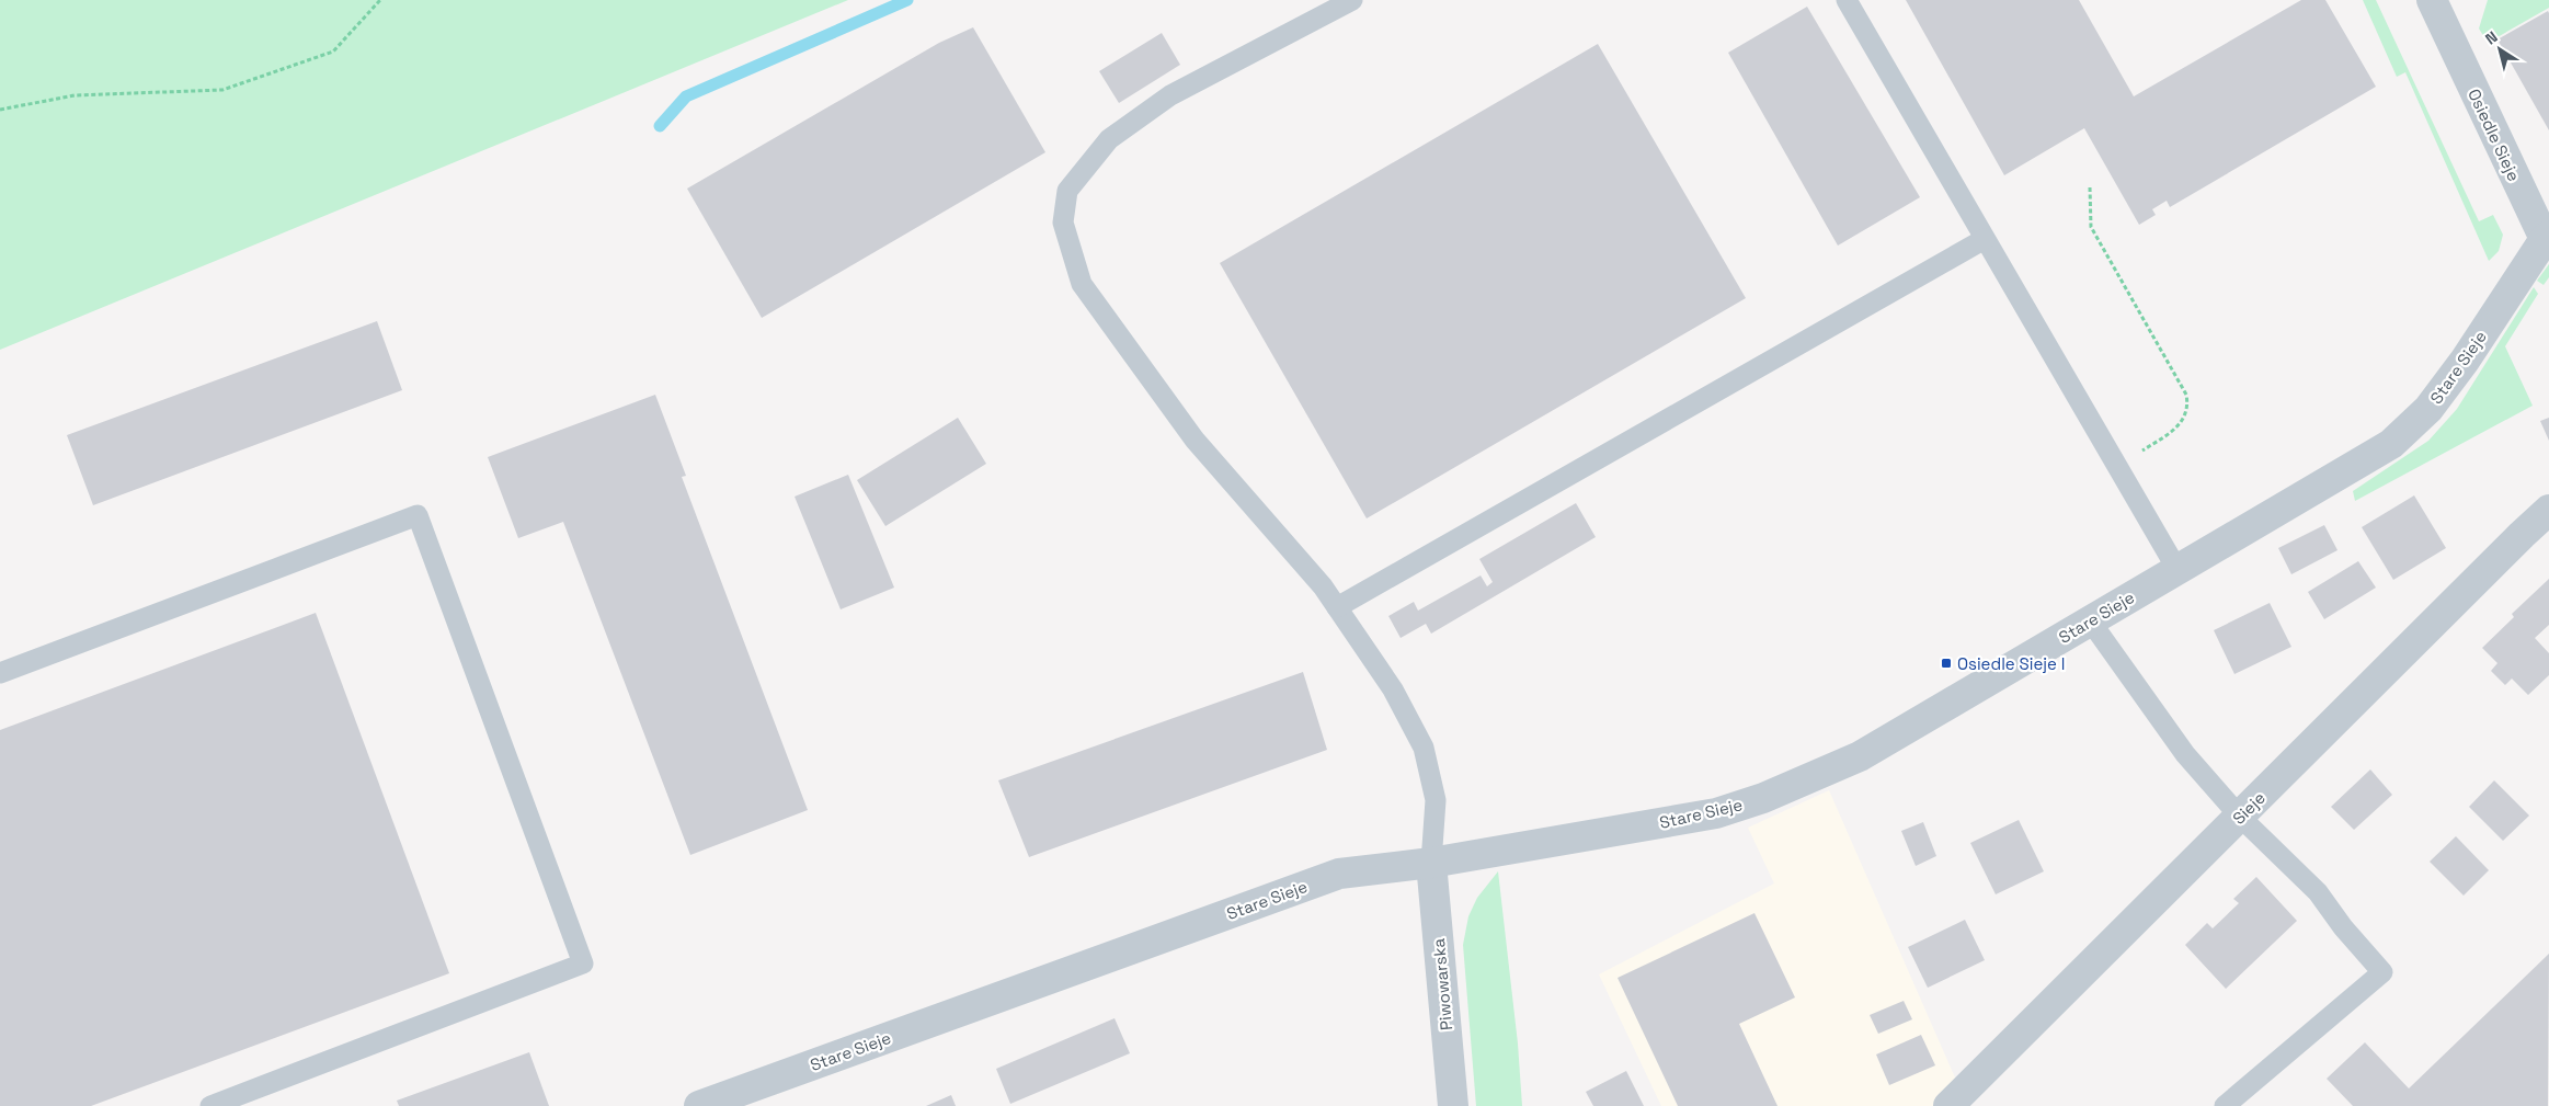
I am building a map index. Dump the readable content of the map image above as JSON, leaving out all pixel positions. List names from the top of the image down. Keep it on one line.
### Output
{"streets":{"street":["Osiedle Sieje","Stare Sieje","Sieje","Piwowarska"]},"crossings":[["Osiedle Sieje","Stare Sieje"],["Stare Sieje","Piwowarska"]],"places":{"transit":["Osiedle Sieje I"]},"north":"top left"}
